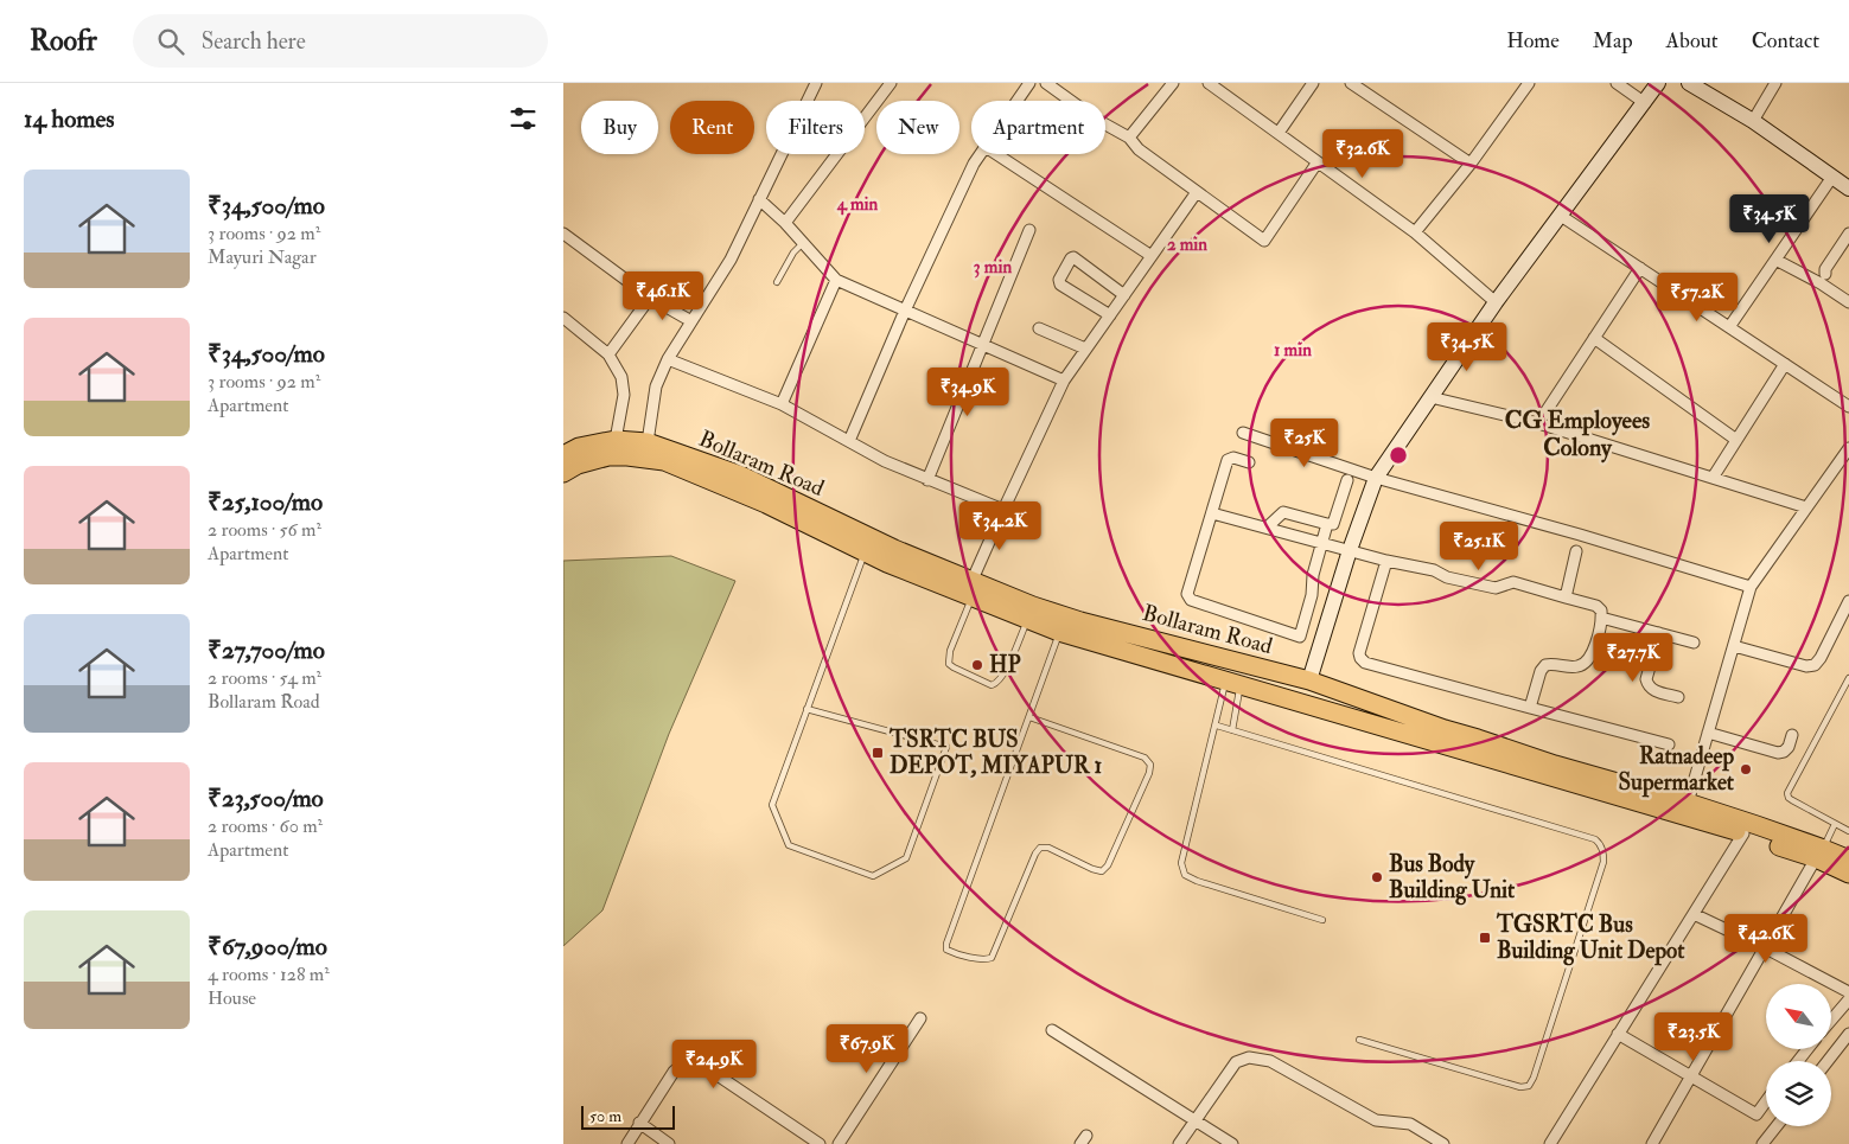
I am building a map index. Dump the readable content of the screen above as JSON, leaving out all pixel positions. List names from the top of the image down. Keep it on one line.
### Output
{"streets":{"main road":["Bollaram Road"]},"districts":["CG Employees Colony"],"places":{"other":["HP","Ratnadeep Supermarket","Bus Body Building Unit"],"transit":["TSRTC BUS DEPOT, MIYAPUR 1","TGSRTC Bus Building Unit Depot"]},"scale_bar":"50 m","north":"top left","page":{"header":"Roofr","search":"Search here","nav":["Home","Map","About","Contact"],"heading":"14 homes","chip":["Buy","Rent","Filters","New","Apartment"],"price":["₹32.6K","₹34.5K","₹46.1K","₹57.2K","₹34.5K","₹34.9K","₹25K","₹34.2K","₹25.1K","₹27.7K","₹42.6K","₹23.5K","₹67.9K","₹24.9K"],"list":[{"name":"₹34,500/mo","note":"3 rooms · 92 m² · Mayuri Nagar"},{"name":"₹34,500/mo","note":"3 rooms · 92 m² · Apartment"},{"name":"₹25,100/mo","note":"2 rooms · 56 m² · Apartment"},{"name":"₹27,700/mo","note":"2 rooms · 54 m² · Bollaram Road"},{"name":"₹23,500/mo","note":"2 rooms · 60 m² · Apartment"},{"name":"₹67,900/mo","note":"4 rooms · 128 m² · House"}],"scale":"50 m"},"rings":["4 min","2 min","3 min","1 min"]}
